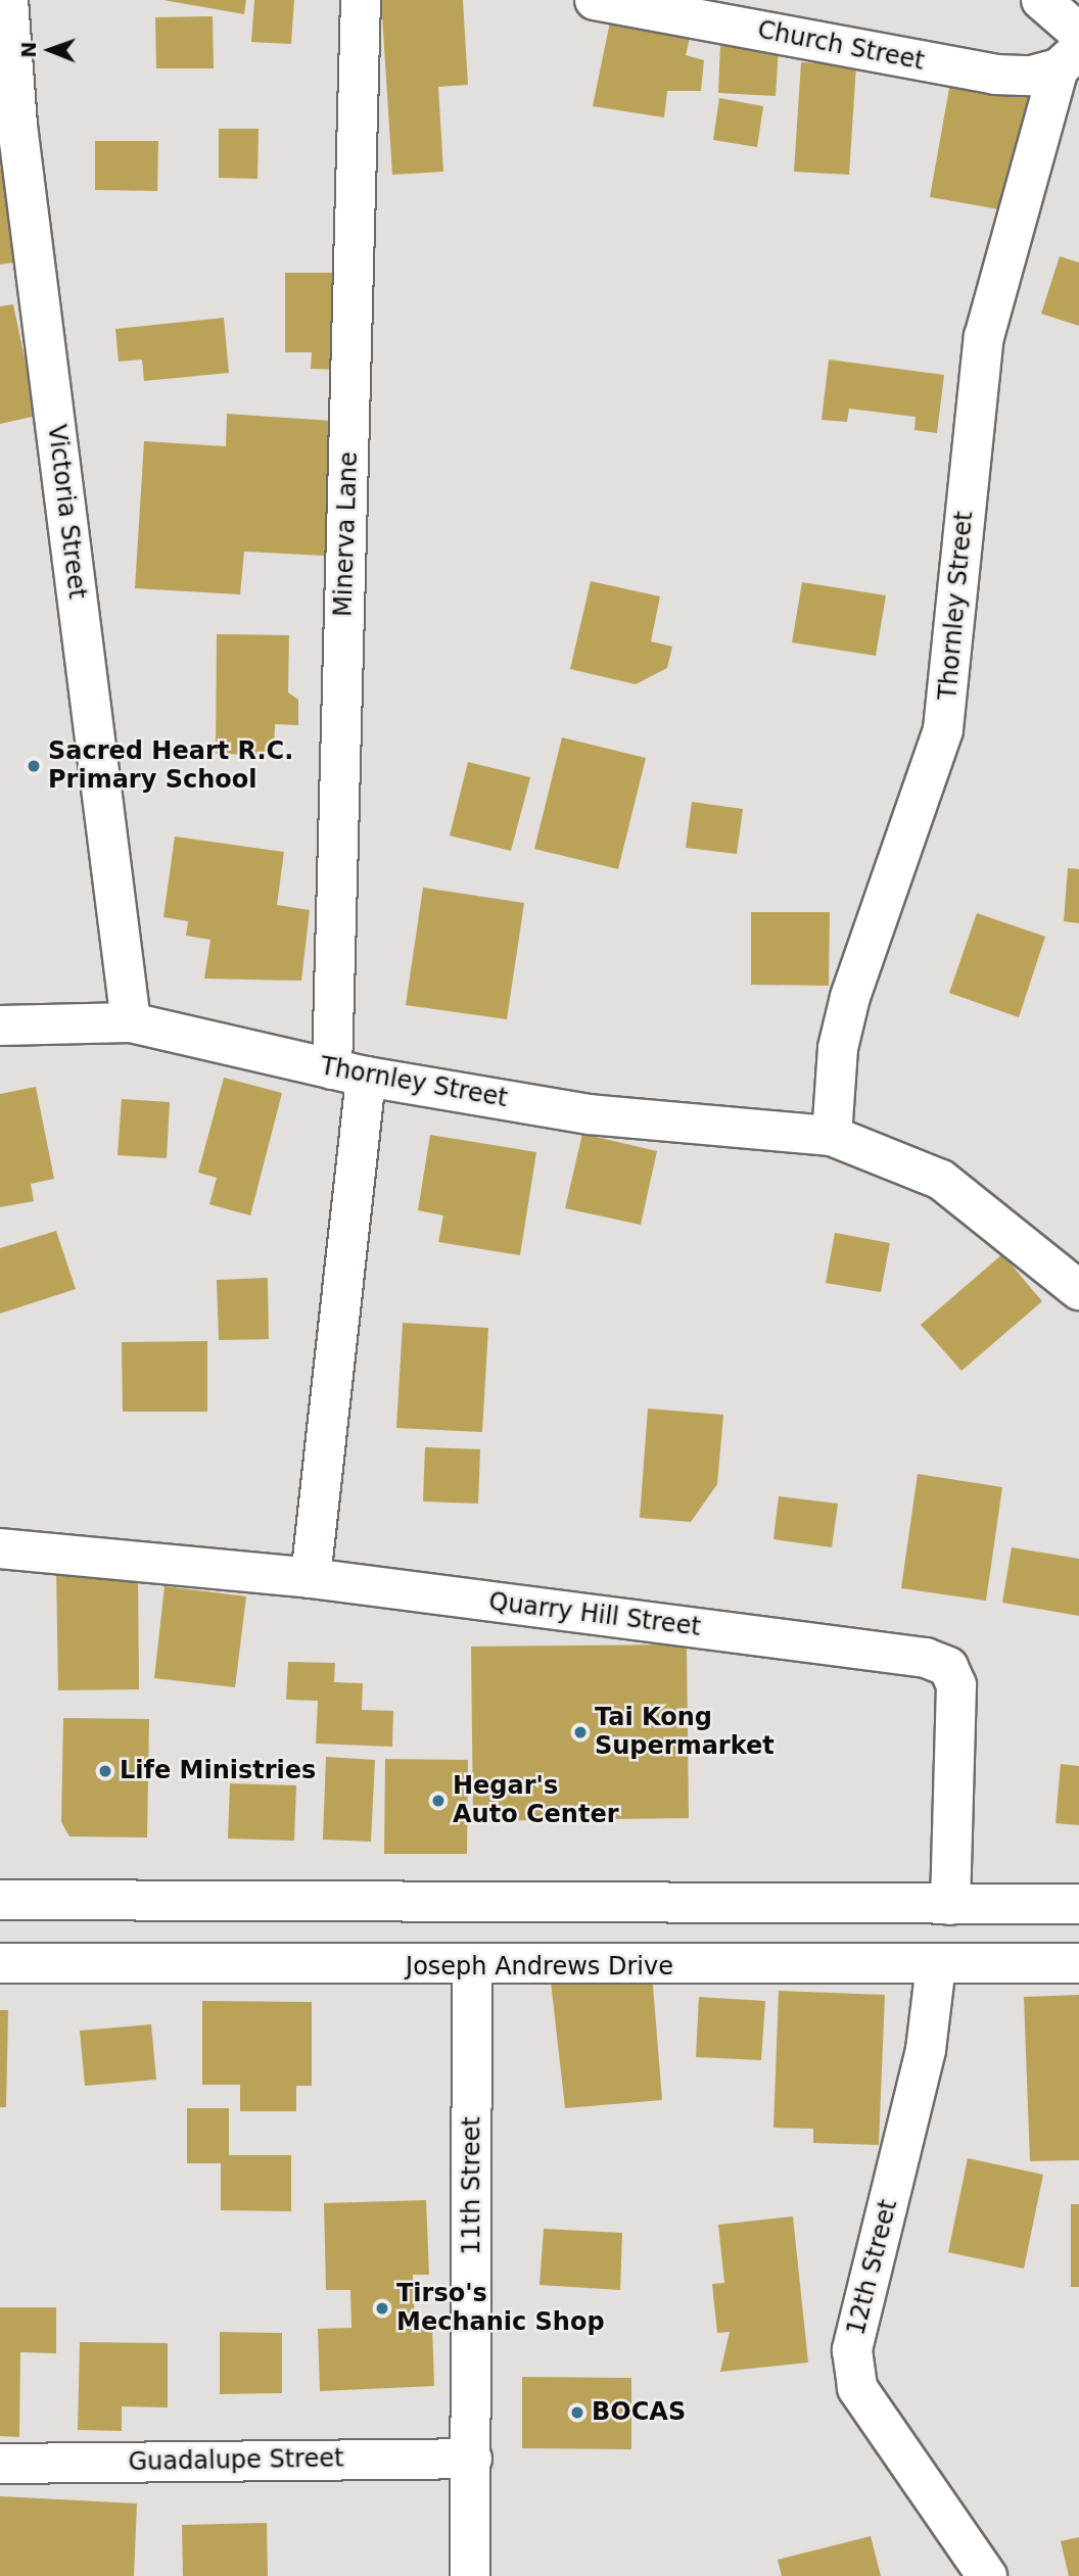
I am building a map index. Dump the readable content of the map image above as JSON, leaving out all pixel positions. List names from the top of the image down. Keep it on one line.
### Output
{"streets":{"main road":["Church Street","Victoria Street","Minerva Lane","Thornley Street","Quarry Hill Street","Joseph Andrews Drive","11th Street","12th Street","Guadalupe Street"]},"crossings":[["Church Street","Thornley Street"],["Victoria Street","Thornley Street"],["Minerva Lane","Thornley Street"],["Minerva Lane","Quarry Hill Street"],["Joseph Andrews Drive","11th Street"],["Joseph Andrews Drive","12th Street"],["11th Street","Guadalupe Street"]],"places":["Sacred Heart R.C. Primary School","Tai Kong Supermarket","Life Ministries","Hegar's Auto Center","Tirso's Mechanic Shop","BOCAS"],"north":"left"}
